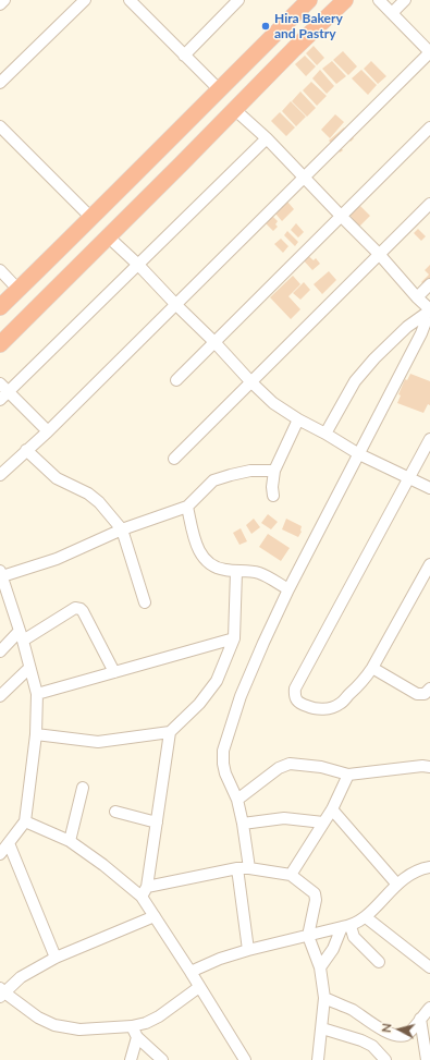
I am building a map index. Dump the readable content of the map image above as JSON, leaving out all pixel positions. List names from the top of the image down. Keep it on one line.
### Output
{"places":["Hira Bakery and Pastry"],"north":"left"}
